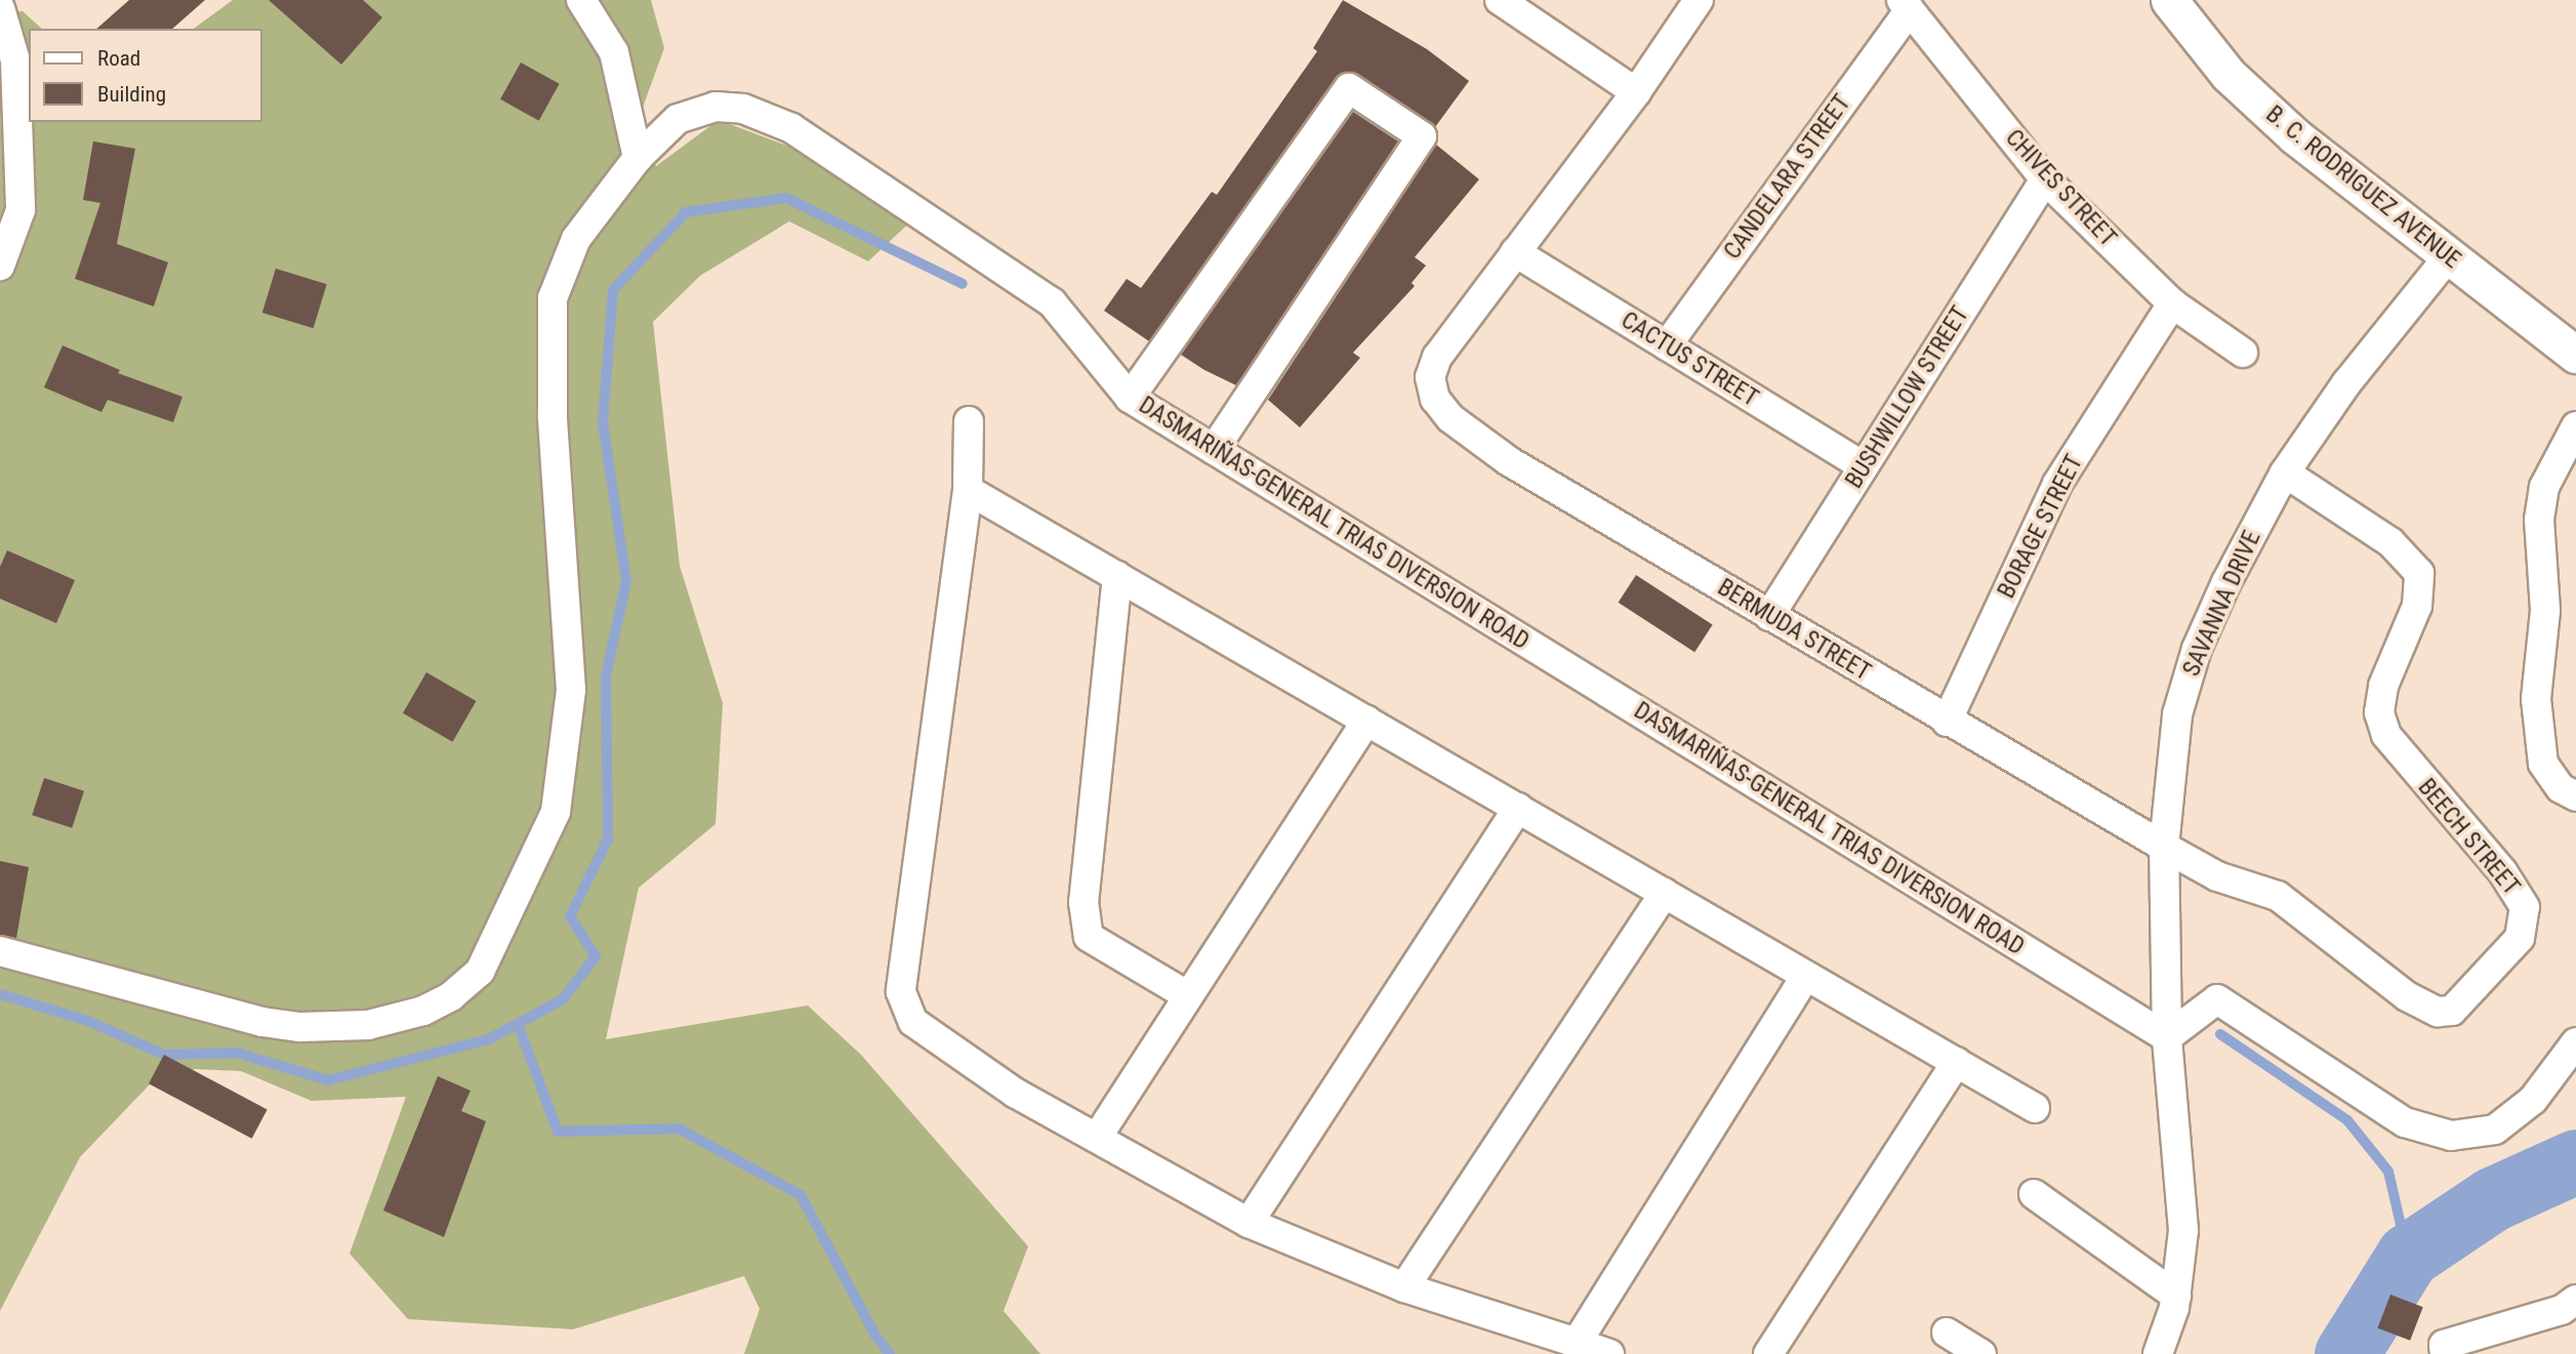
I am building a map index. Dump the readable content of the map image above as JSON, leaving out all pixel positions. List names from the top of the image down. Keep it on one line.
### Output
{"streets":{"street":["CANDELARA STREET","B. C. RODRIGUEZ AVENUE","CHIVES STREET","CACTUS STREET","BUSHWILLOW STREET","DASMARIÑAS-GENERAL TRIAS DIVERSION ROAD","BORAGE STREET","SAVANNA DRIVE","BERMUDA STREET","BEECH STREET"]},"crossings":[["CANDELARA STREET","CHIVES STREET"],["CANDELARA STREET","CACTUS STREET"],["B. C. RODRIGUEZ AVENUE","SAVANNA DRIVE"],["CHIVES STREET","BUSHWILLOW STREET"],["CHIVES STREET","BORAGE STREET"],["CACTUS STREET","BUSHWILLOW STREET"],["CACTUS STREET","BERMUDA STREET"],["BUSHWILLOW STREET","BERMUDA STREET"],["DASMARIÑAS-GENERAL TRIAS DIVERSION ROAD","SAVANNA DRIVE"],["BORAGE STREET","BERMUDA STREET"],["SAVANNA DRIVE","BERMUDA STREET"],["SAVANNA DRIVE","BEECH STREET"],["BERMUDA STREET","BEECH STREET"]],"legend":["Road","Building"]}
